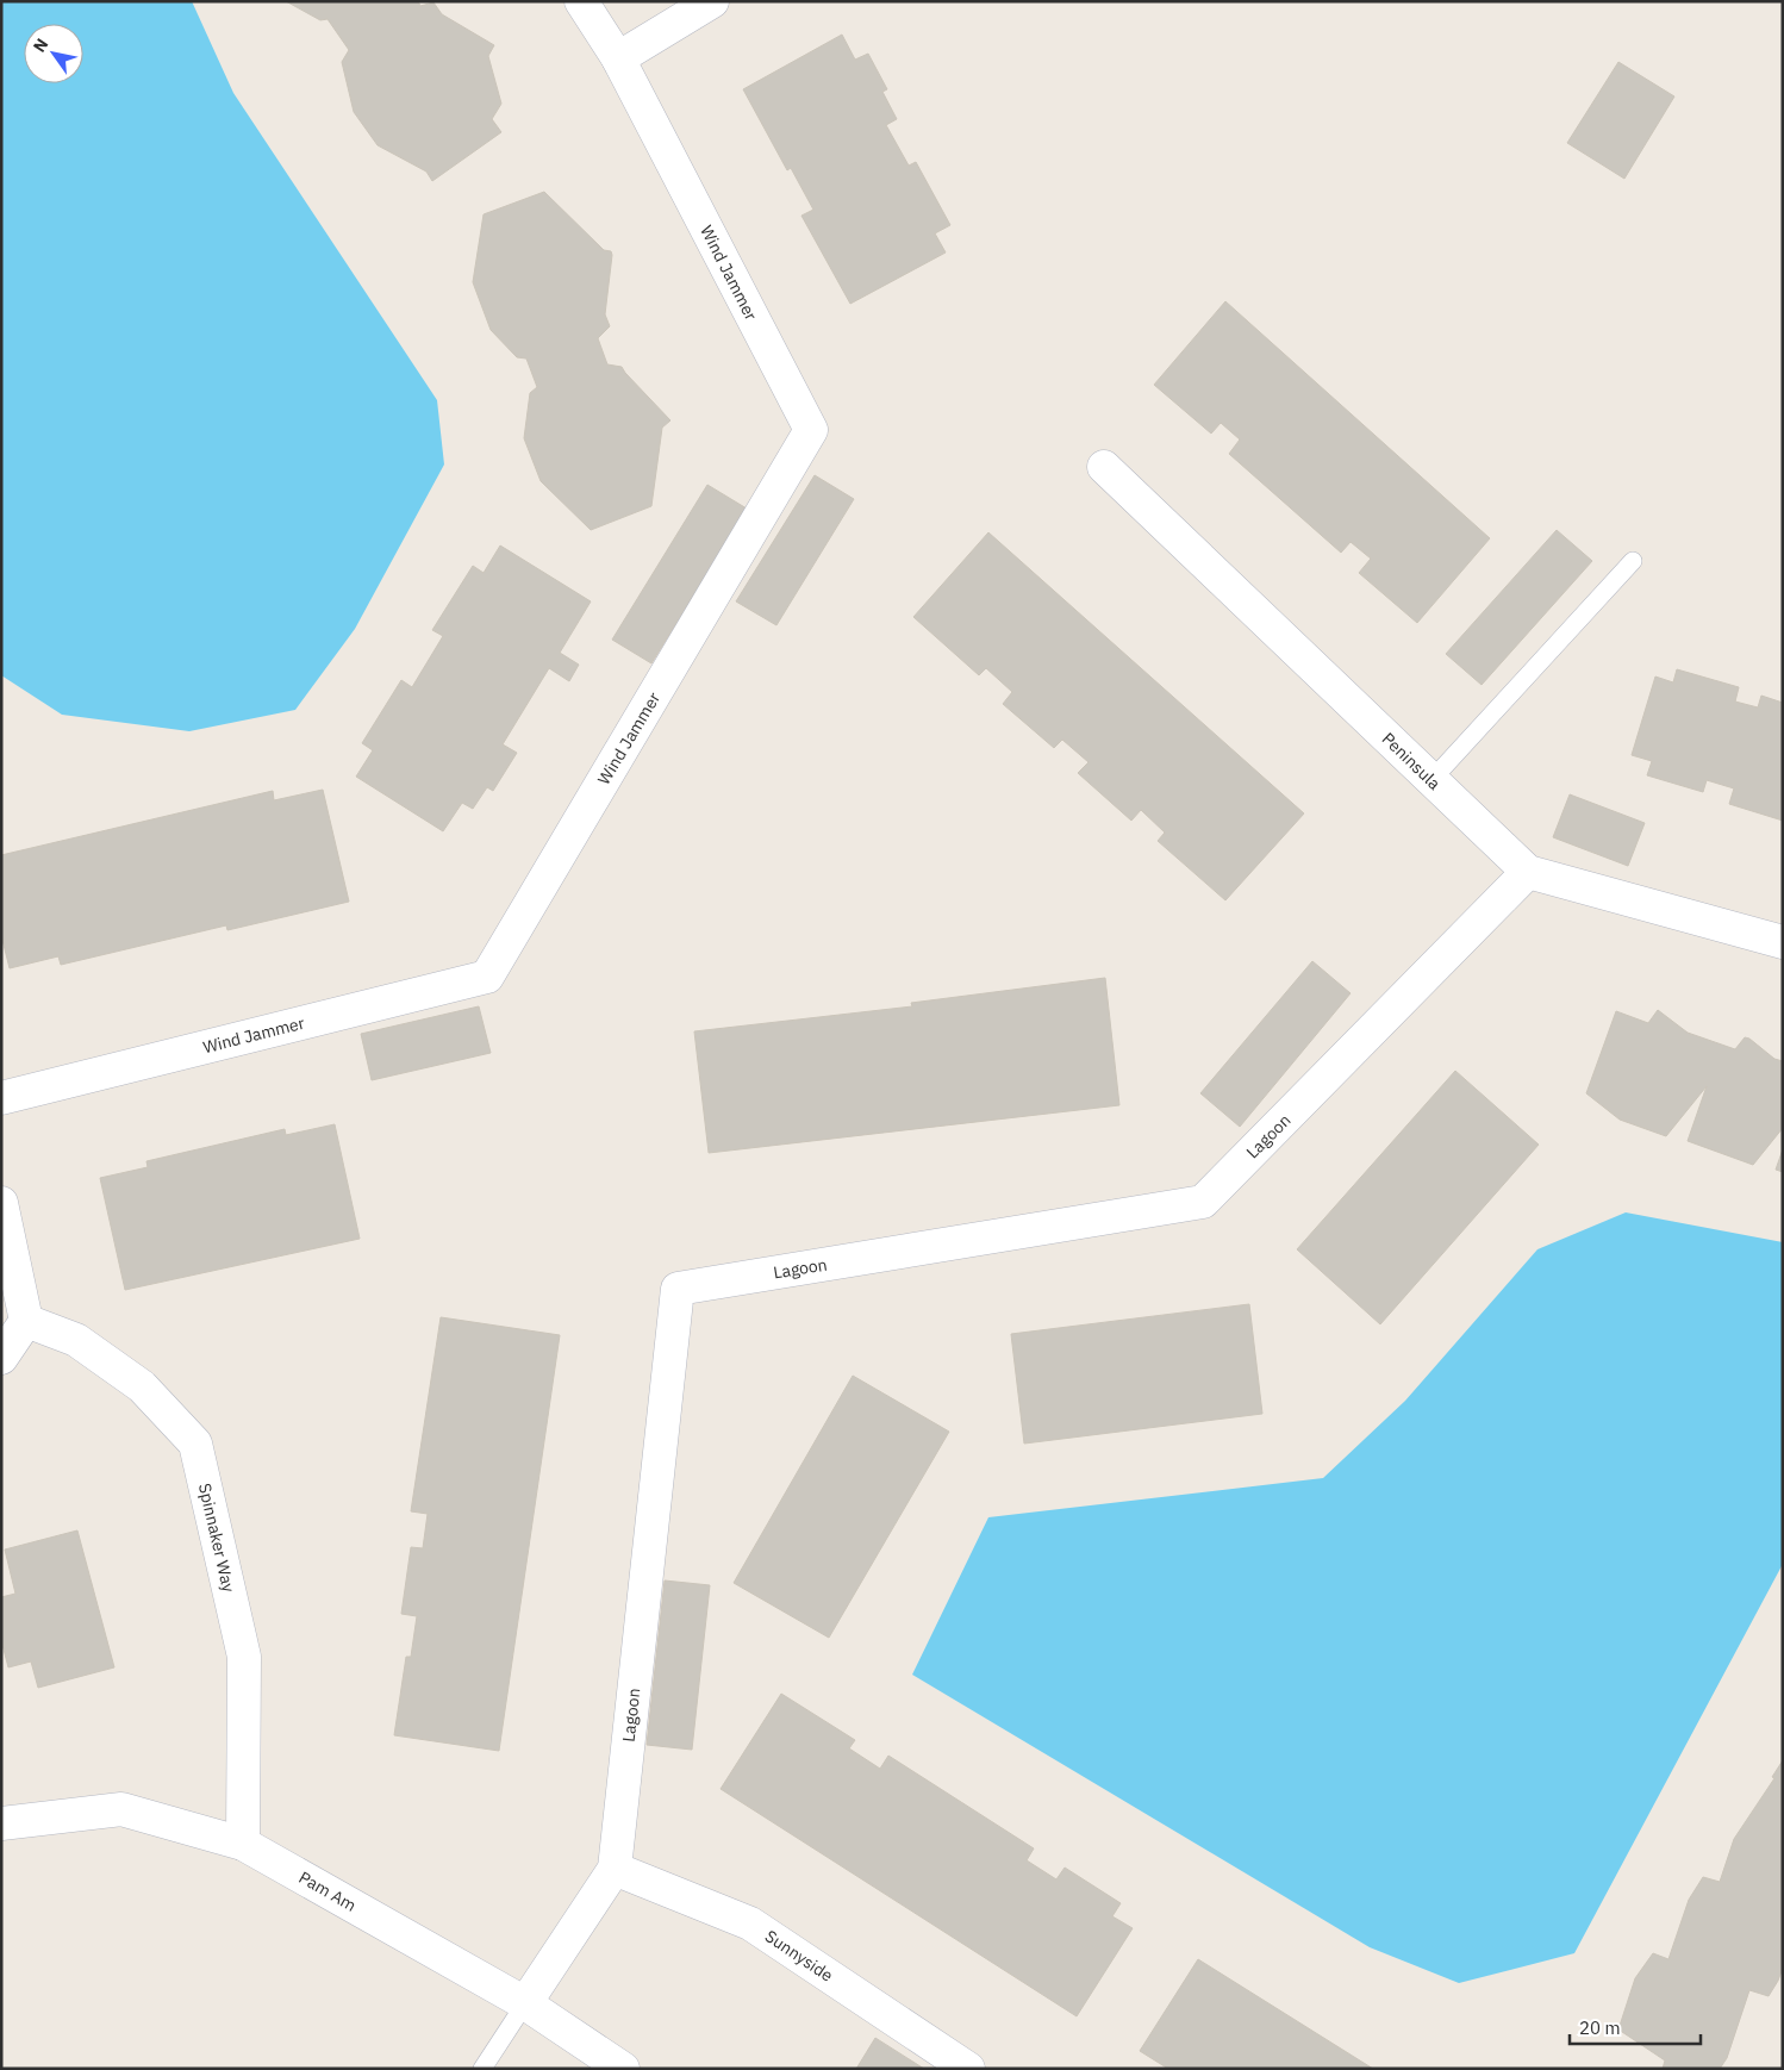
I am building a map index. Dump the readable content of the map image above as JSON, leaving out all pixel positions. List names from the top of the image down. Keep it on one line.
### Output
{"streets":{"street":["Wind Jammer","Peninsula","Lagoon","Spinnaker Way","Pam Am","Sunnyside"]},"crossings":[["Peninsula","Lagoon"],["Lagoon","Pam Am"],["Lagoon","Sunnyside"],["Spinnaker Way","Pam Am"]],"scale_bar":"20 m","north":"top left"}
